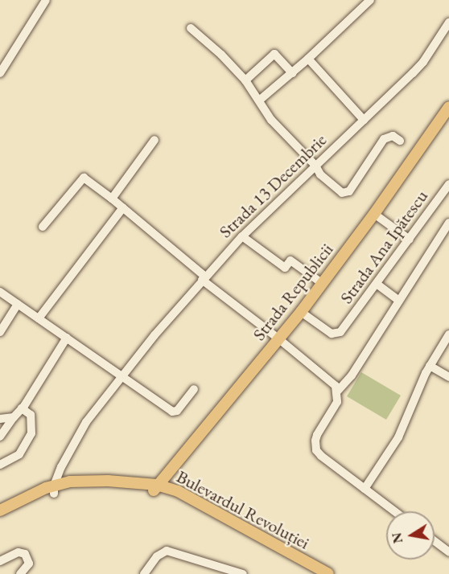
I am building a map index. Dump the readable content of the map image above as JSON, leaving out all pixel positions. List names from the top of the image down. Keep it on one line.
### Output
{"streets":{"main road":["Strada Republicii","Bulevardul Revoluției"],"street":["Strada 13 Decembrie","Strada Ana Ipătescu"]},"crossings":[["Strada 13 Decembrie","Bulevardul Revoluției"],["Strada Ana Ipătescu","Strada Republicii"],["Strada Republicii","Bulevardul Revoluției"]],"north":"left"}
